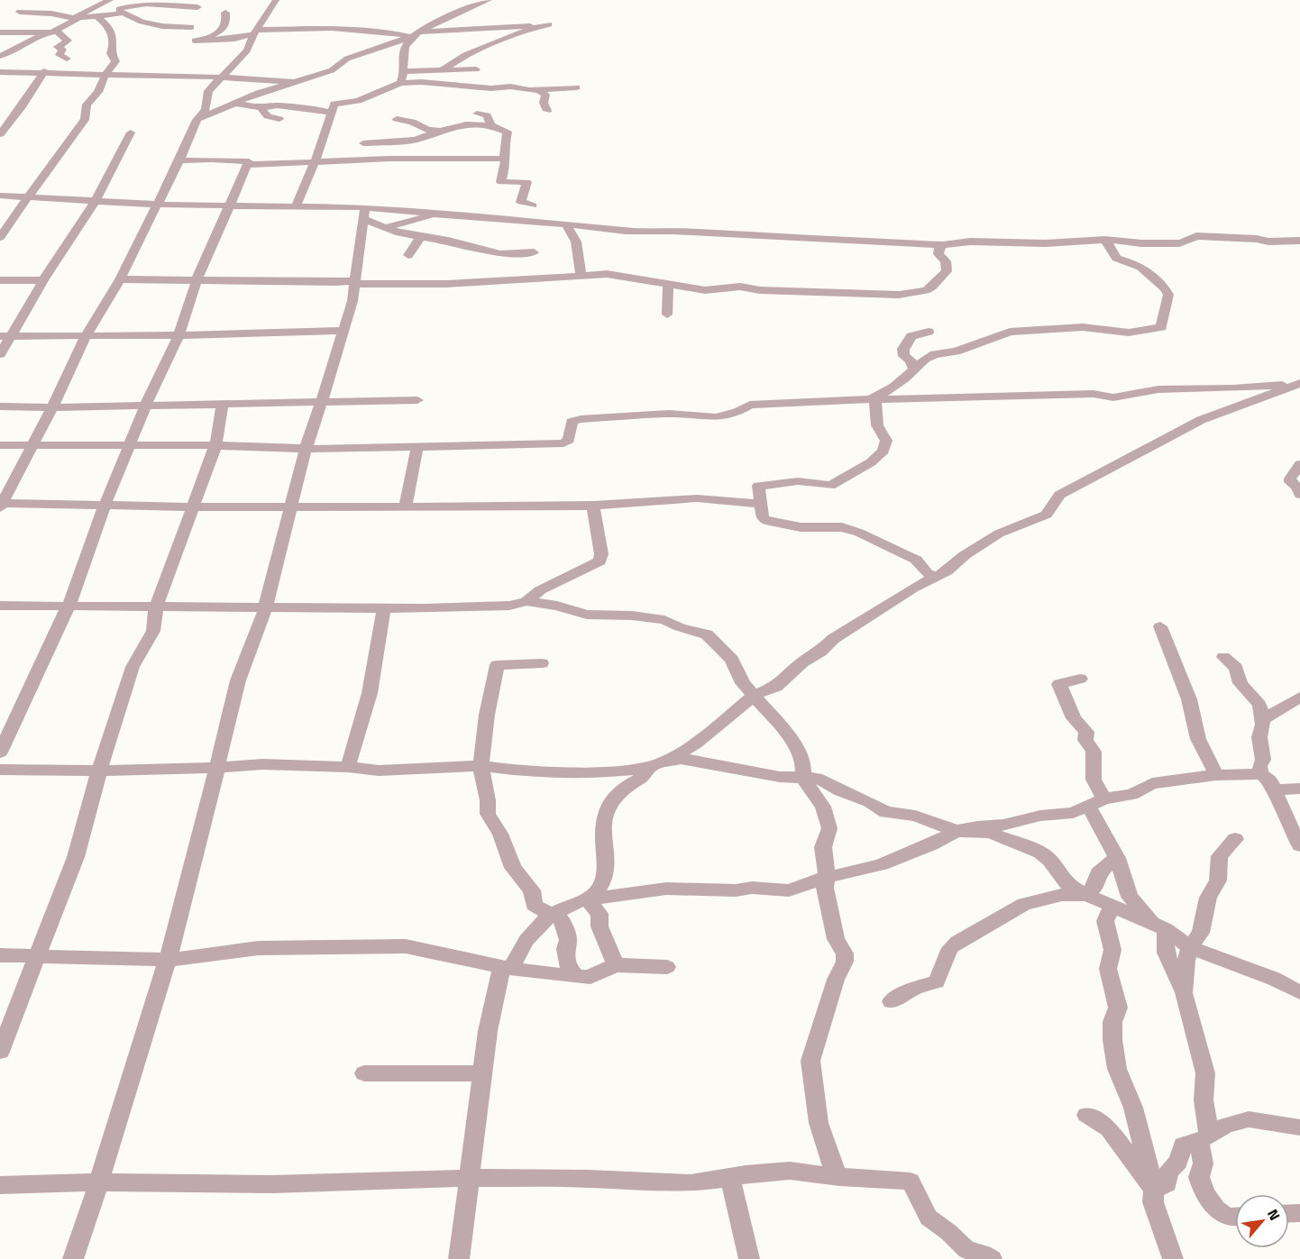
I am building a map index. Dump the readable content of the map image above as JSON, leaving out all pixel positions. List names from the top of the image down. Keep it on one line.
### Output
{"north":"top right"}
